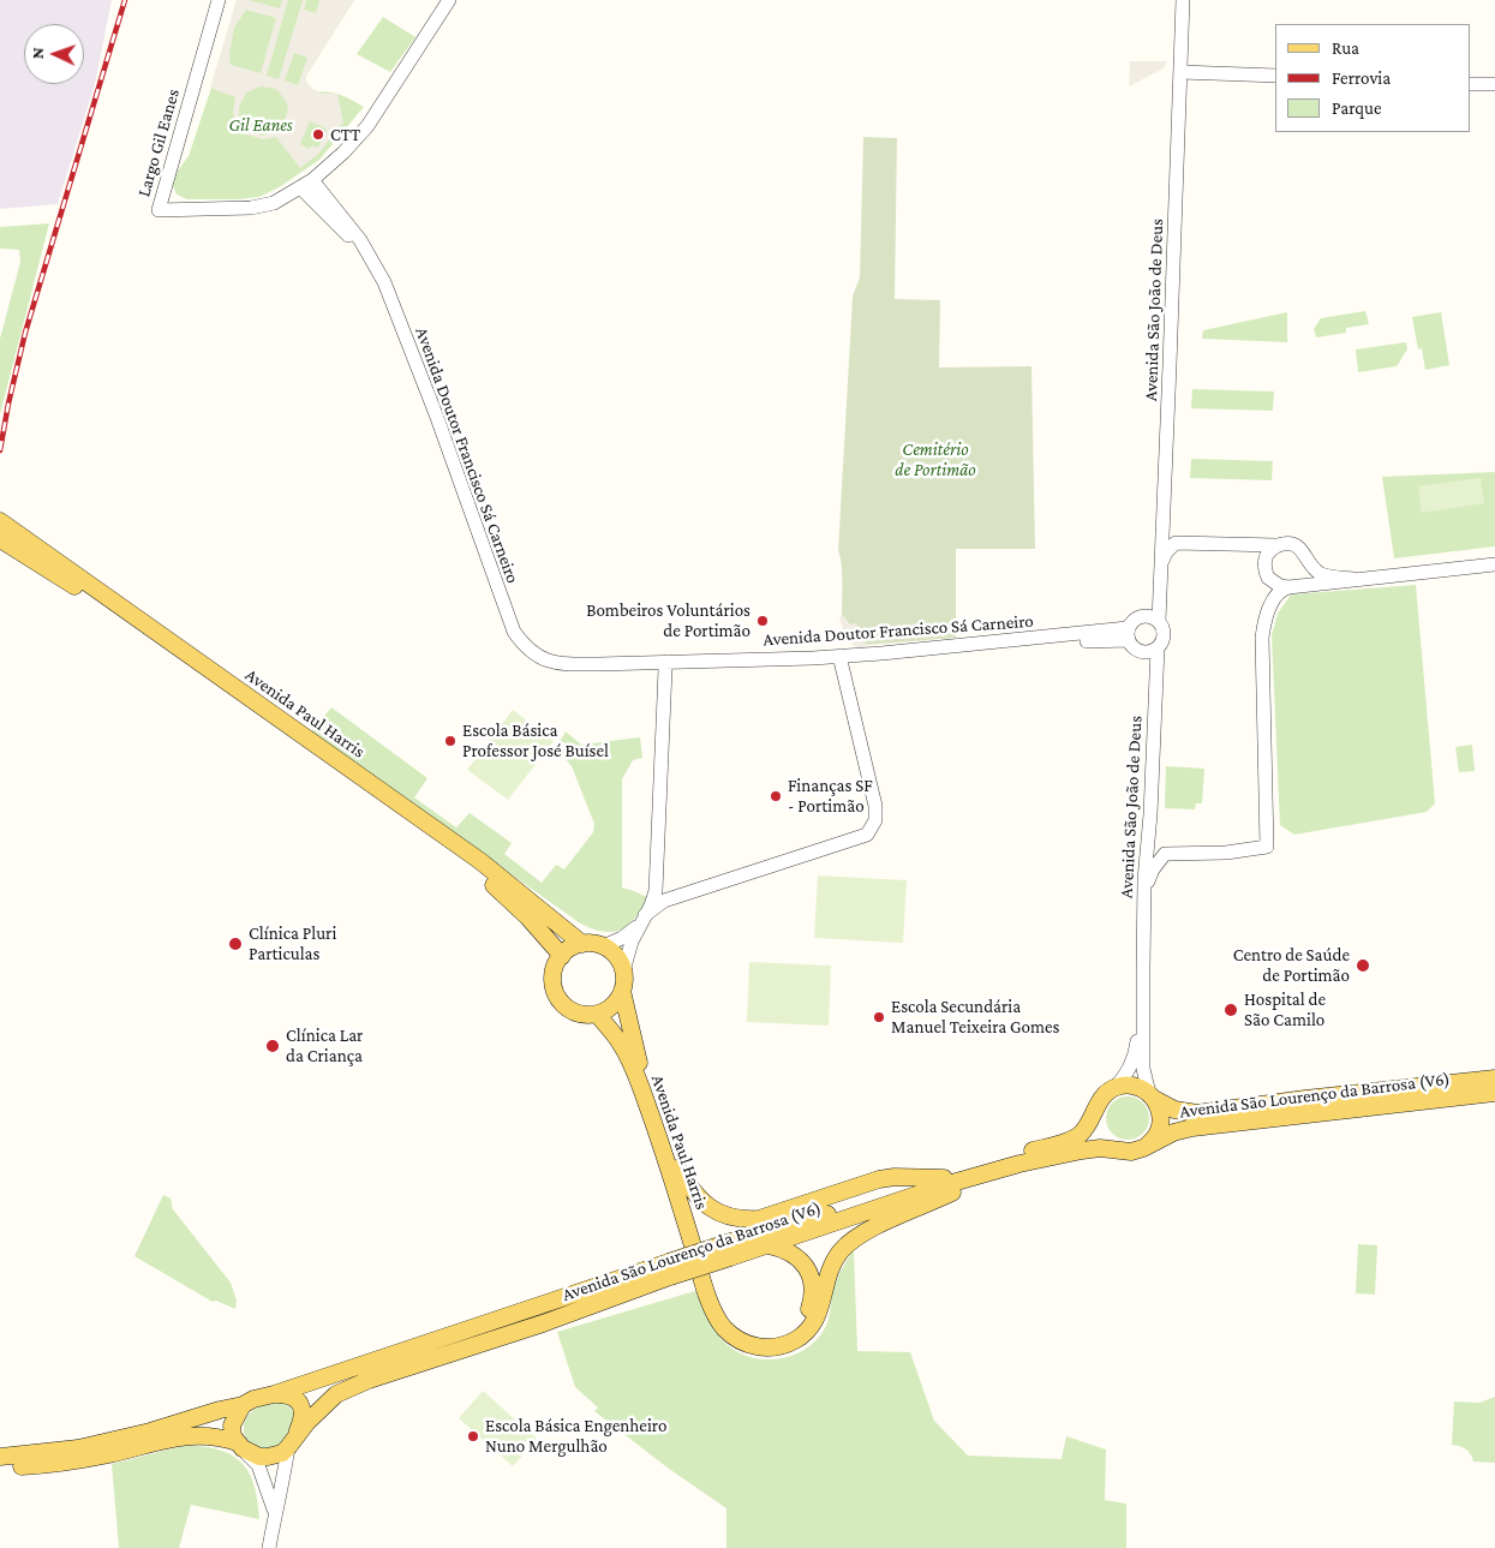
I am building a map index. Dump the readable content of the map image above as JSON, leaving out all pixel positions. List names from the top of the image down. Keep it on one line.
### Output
{"streets":{"main road":["Avenida Paul Harris","Avenida São Lourenço da Barrosa (V6)"],"street":["Largo Gil Eanes","Avenida São João de Deus","Avenida Doutor Francisco Sá Carneiro"]},"crossings":[["Largo Gil Eanes","Avenida Doutor Francisco Sá Carneiro"],["Avenida São João de Deus","Avenida Doutor Francisco Sá Carneiro"],["Avenida Paul Harris","Avenida São Lourenço da Barrosa (V6)"]],"parks":["Gil Eanes","Cemitério de Portimão"],"places":["CTT","Bombeiros Voluntários de Portimão","Escola Básica Professor José Buísel","Finanças SF - Portimão","Clínica Pluri Particulas","Centro de Saúde de Portimão","Hospital de São Camilo","Escola Secundária Manuel Teixeira Gomes","Clínica Lar da Criança","Escola Básica Engenheiro Nuno Mergulhão"],"legend":["Rua","Ferrovia","Parque"],"north":"left"}
